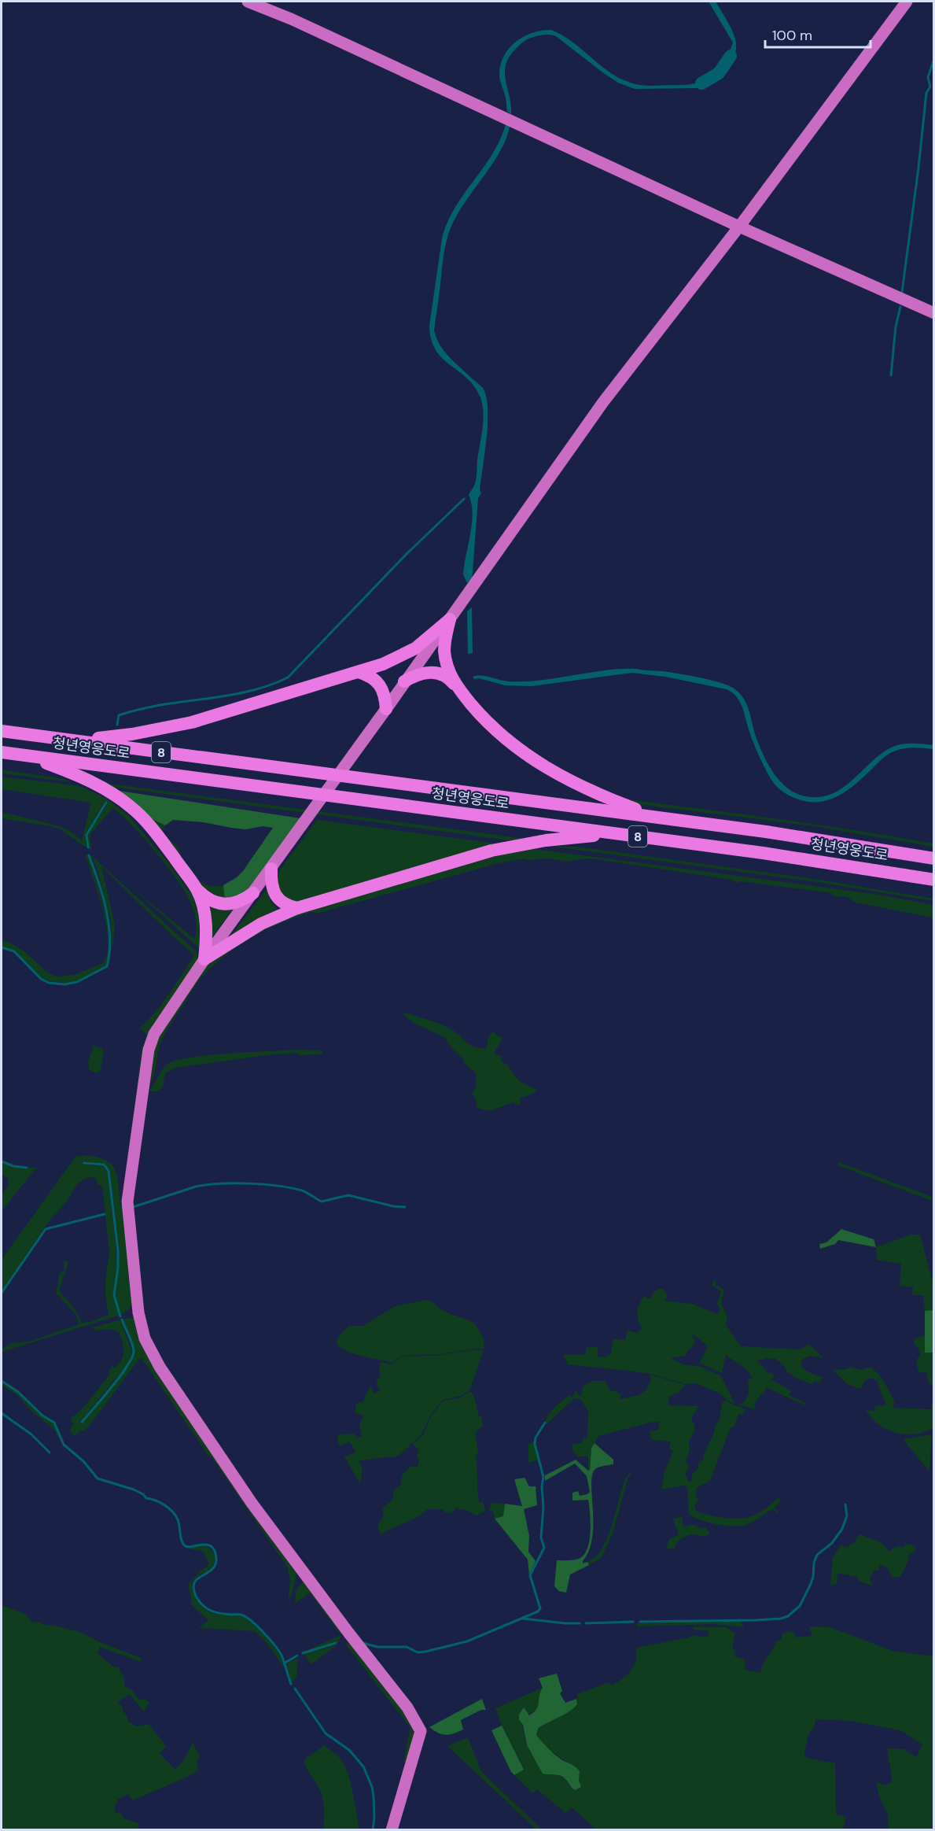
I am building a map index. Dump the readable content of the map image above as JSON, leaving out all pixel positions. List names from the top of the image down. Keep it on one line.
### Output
{"streets":{"highway":["청년영웅도로","8"]},"scale_bar":"100 m"}
